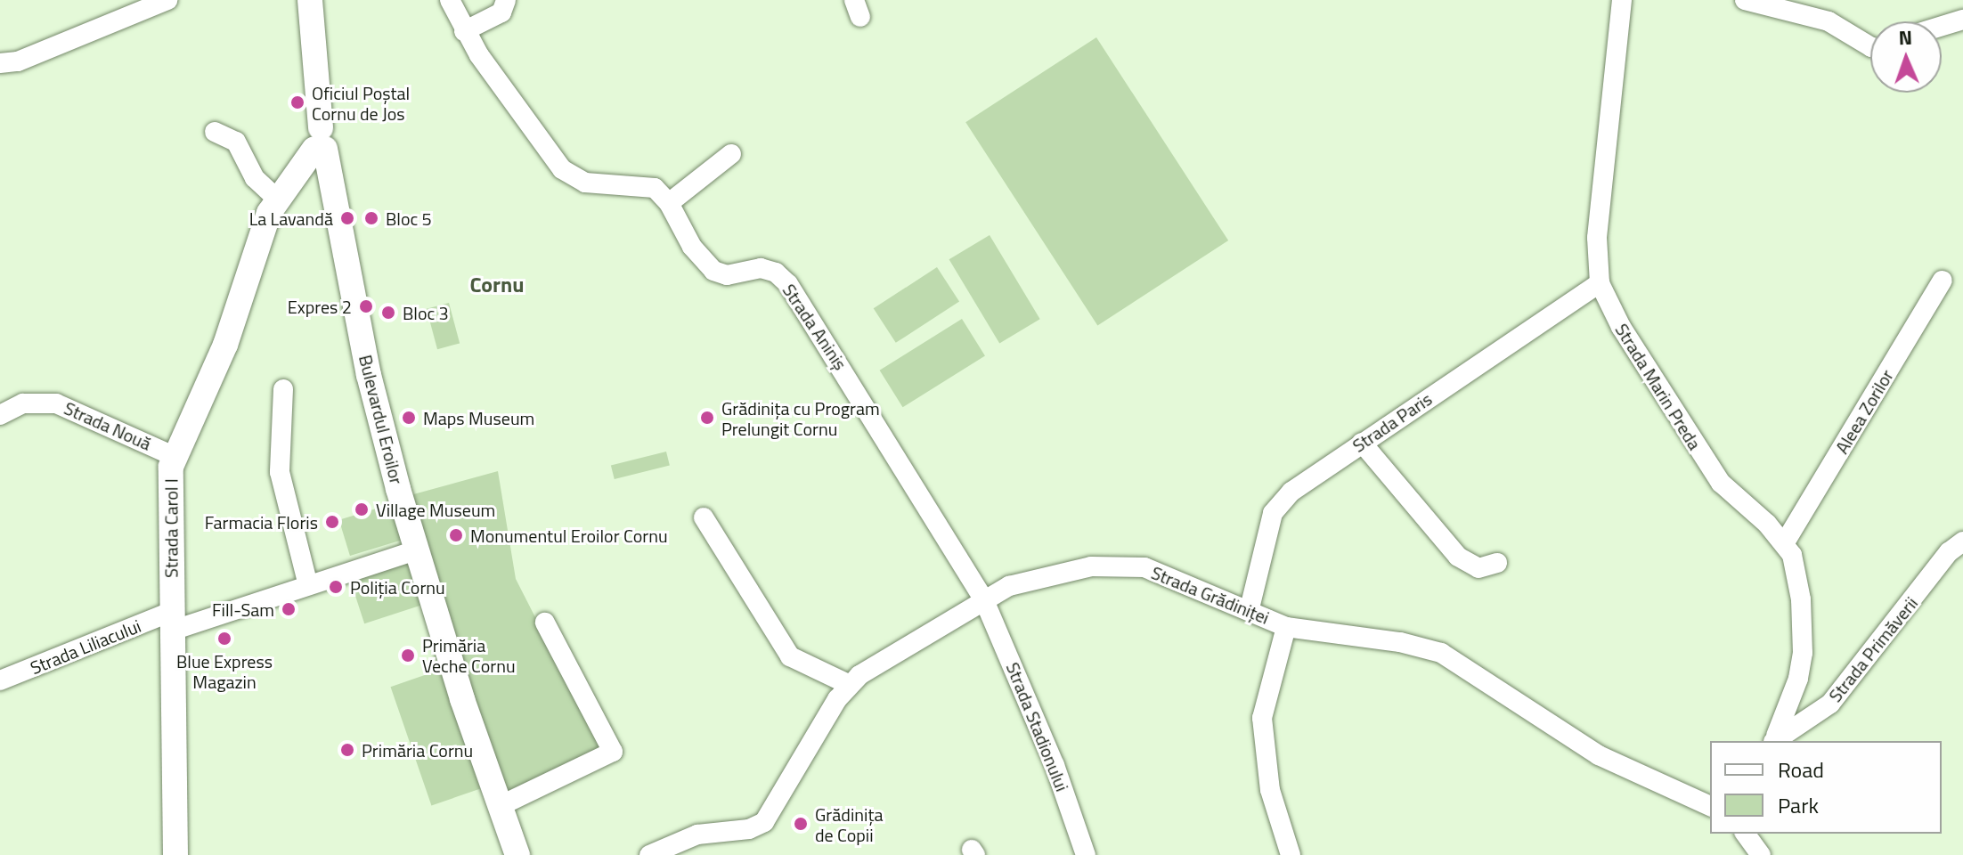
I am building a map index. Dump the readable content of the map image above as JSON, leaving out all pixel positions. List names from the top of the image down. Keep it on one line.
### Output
{"streets":{"main road":["Bulevardul Eroilor","Strada Carol I"],"street":["Strada Aniniș","Strada Marin Preda","Aleea Zorilor","Strada Paris","Strada Nouă","Strada Grădiniței","Strada Liliacului","Strada Primăverii","Strada Stadionului"]},"crossings":[["Strada Aniniș","Strada Grădiniței"],["Strada Aniniș","Strada Stadionului"],["Strada Marin Preda","Aleea Zorilor"],["Strada Marin Preda","Strada Paris"],["Strada Marin Preda","Strada Primăverii"],["Bulevardul Eroilor","Strada Carol I"],["Bulevardul Eroilor","Strada Liliacului"],["Strada Paris","Strada Grădiniței"],["Strada Nouă","Strada Carol I"],["Strada Carol I","Strada Liliacului"],["Strada Grădiniței","Strada Stadionului"]],"districts":["Cornu"],"places":["Oficiul Poștal Cornu de Jos","La Lavandă","Bloc 5","Expres 2","Bloc 3","Maps Museum","Grădinița cu Program Prelungit Cornu","Village Museum","Farmacia Floris","Monumentul Eroilor Cornu","Poliția Cornu","Fill-Sam","Blue Express Magazin","Primăria Veche Cornu","Primăria Cornu","Grădinița de Copii"],"legend":["Road","Park"],"north":"top"}
